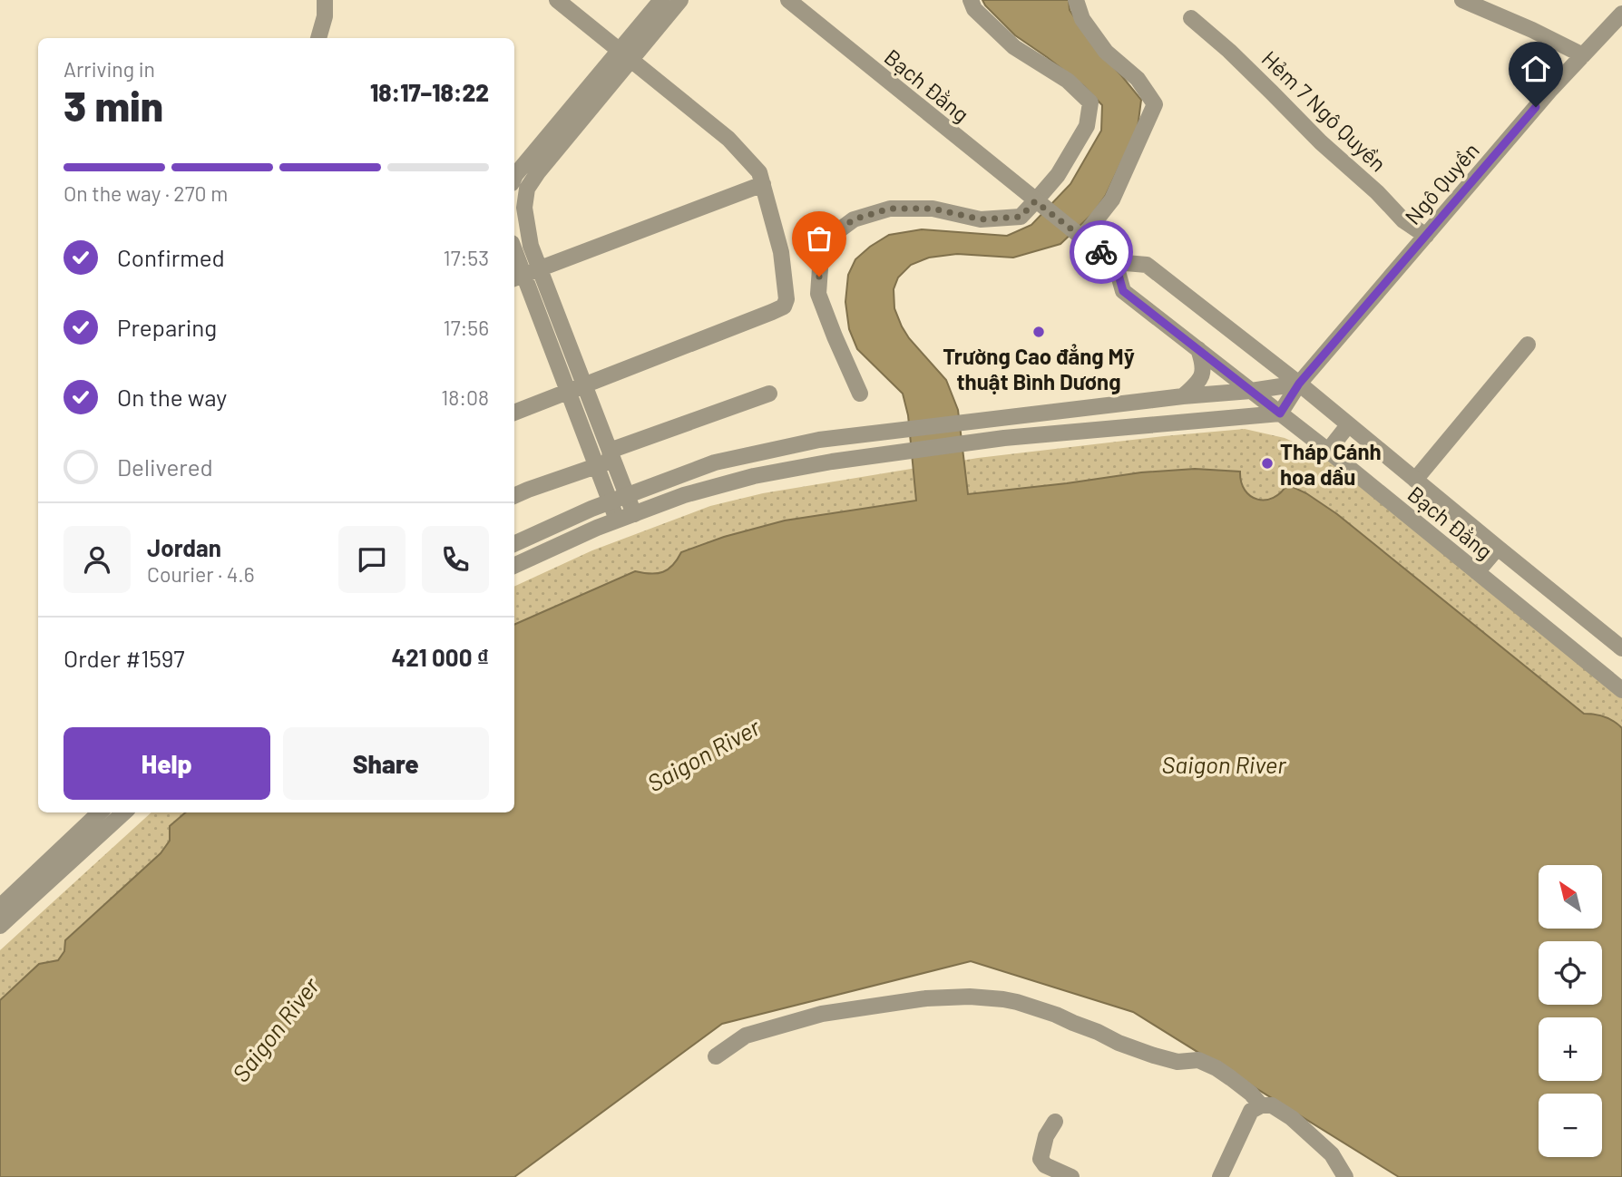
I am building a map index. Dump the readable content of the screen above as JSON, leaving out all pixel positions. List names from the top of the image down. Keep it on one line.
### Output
{"streets":{"street":["Bạch Đằng","Hẻm 7 Ngô Quyền","Ngô Quyền"]},"crossings":[["Bạch Đằng","Ngô Quyền"],["Hẻm 7 Ngô Quyền","Ngô Quyền"]],"water":["Saigon River"],"places":["Trường Cao đẳng Mỹ thuật Bình Dương","Tháp Cánh hoa dầu"],"north":"top left","page":{"heading":["3 min","Arriving in","18:17–18:22"],"panel":["Jordan","Courier · 4.6","Order #1597","421 000 ₫"],"bar":"On the way · 270 m","list":[["Confirmed","17:53"],["Preparing","17:56"],["On the way","18:08"],"Delivered"],"buttons":["Help","Share"],"map_buttons":["+","−"]}}
